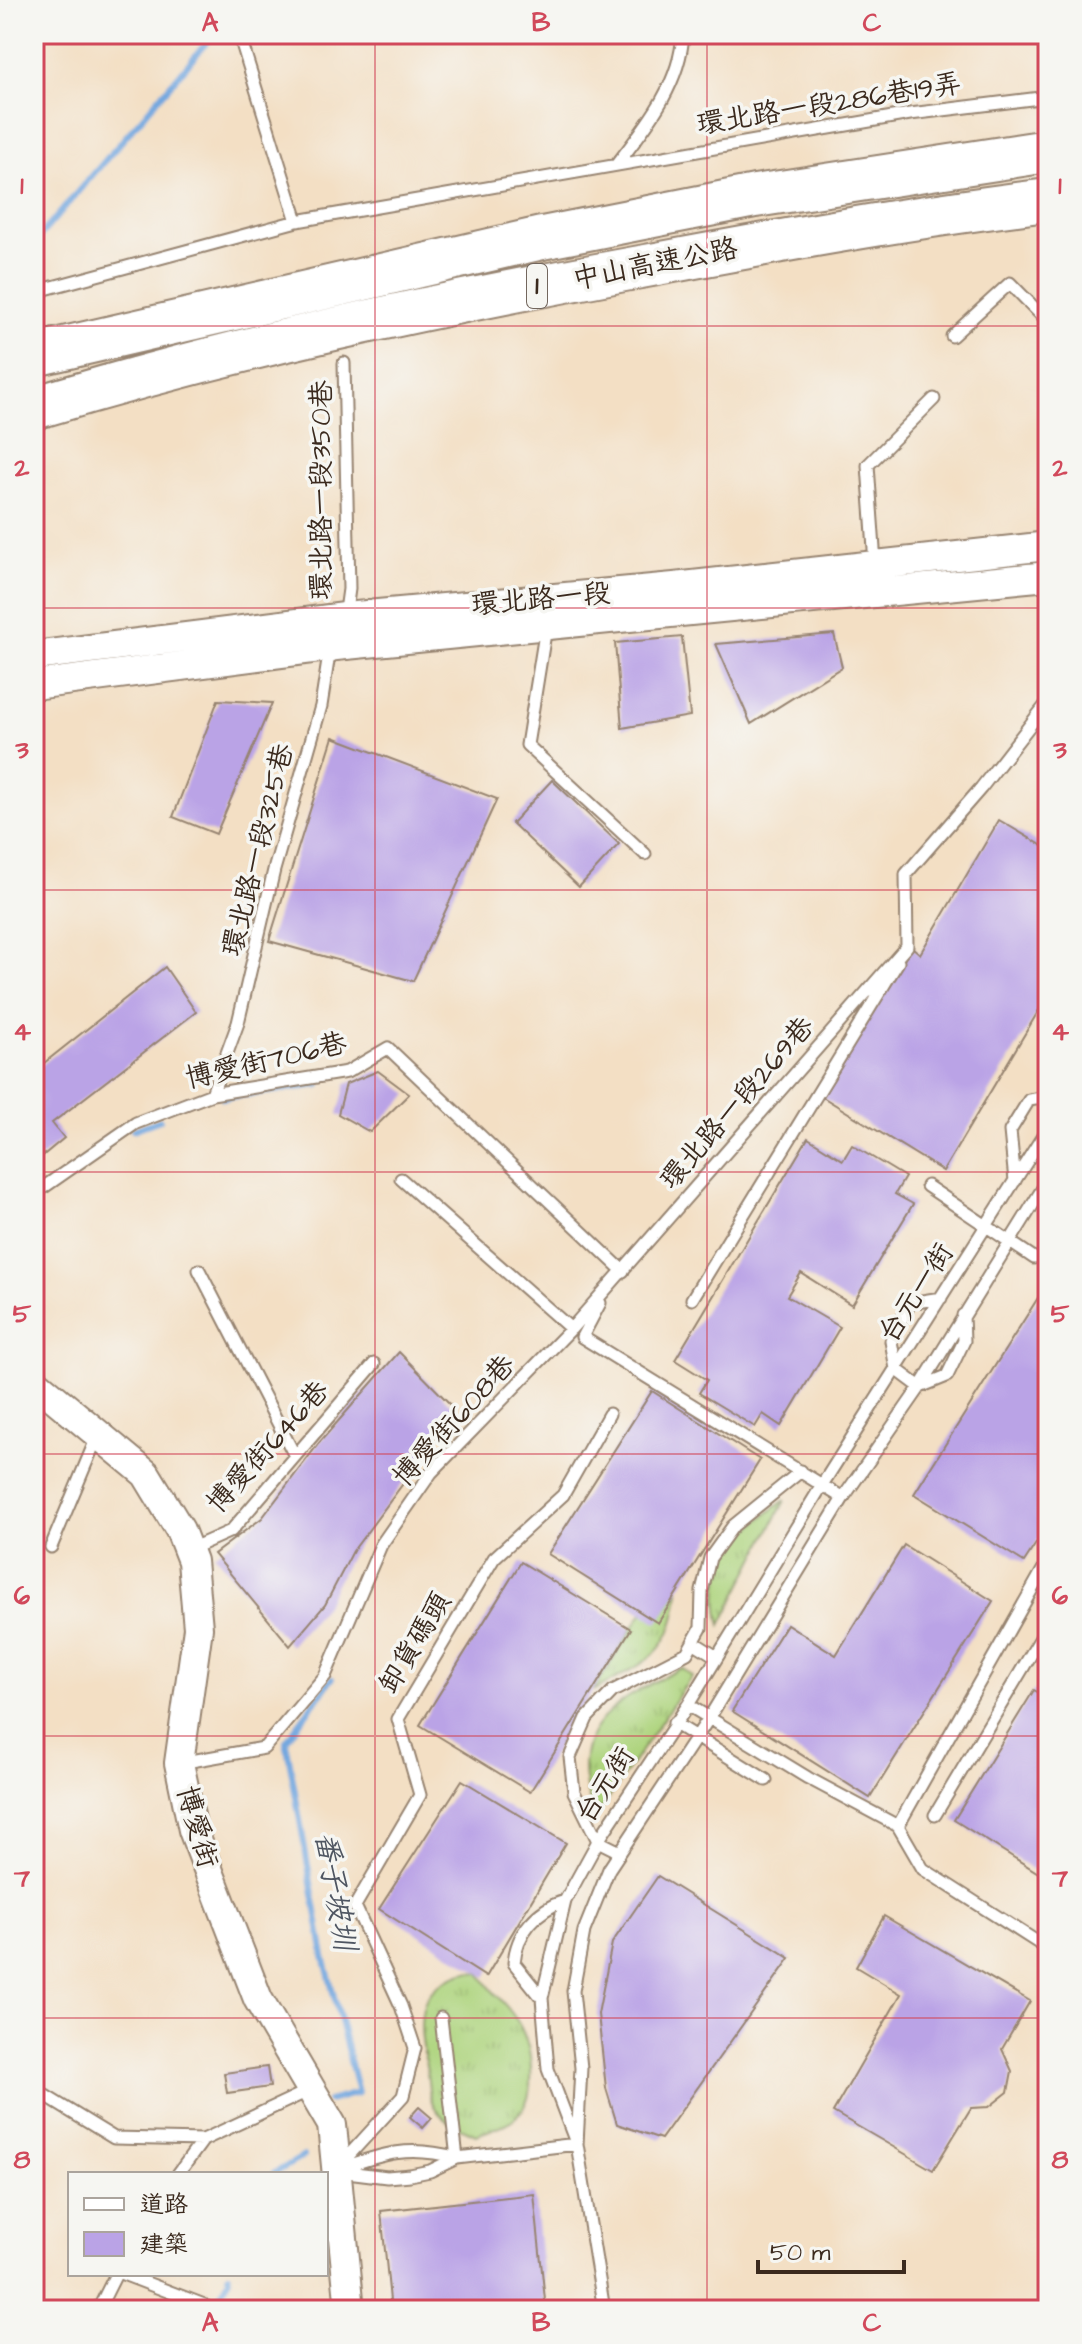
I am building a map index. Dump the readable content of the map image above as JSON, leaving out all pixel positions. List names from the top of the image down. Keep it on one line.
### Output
{"streets":{"highway":["中山高速公路","1"],"street":["環北路一段","博愛街"],"lane":["環北路一段286巷19弄","環北路一段350巷","環北路一段325巷","博愛街706巷","環北路一段269巷","台元一街","博愛街608巷","博愛街646巷","卸貨碼頭","台元街"]},"crossings":[["環北路一段350巷","環北路一段"],["環北路一段350巷","環北路一段325巷"],["環北路一段","環北路一段325巷"],["環北路一段325巷","博愛街706巷"],["博愛街706巷","環北路一段269巷"],["博愛街706巷","博愛街608巷"],["環北路一段269巷","博愛街608巷"],["台元一街","台元街"],["博愛街608巷","博愛街"],["博愛街646巷","博愛街"],["卸貨碼頭","博愛街"]],"water":["番子坡圳"],"legend":["道路","建築"],"scale_bar":"50 m","grid":{"columns":["A","B","C"],"rows":["1","2","3","4","5","6","7","8"]}}
